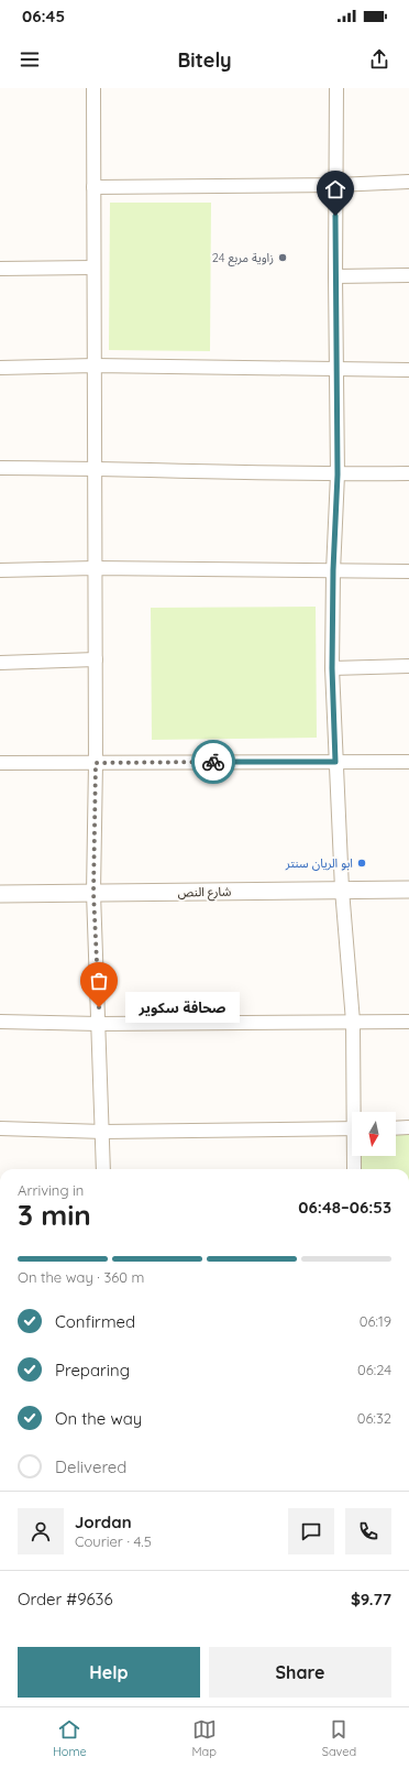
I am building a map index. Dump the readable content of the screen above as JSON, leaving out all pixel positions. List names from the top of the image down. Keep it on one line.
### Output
{"streets":{"street":["شارع النص"]},"places":["زاوية مربع 24","ابو الريان سنتر","صحافة سكوير"],"north":"bottom","page":{"status":"06:45","header":"Bitely","bubble":"صحافة سكوير","heading":["3 min","Arriving in","06:48–06:53"],"panel":["Jordan","Courier · 4.5","Order #9636","$9.77"],"bar":"On the way · 360 m","list":[["Confirmed","06:19"],["Preparing","06:24"],["On the way","06:32"],"Delivered"],"buttons":["Help","Share"],"tabs":["Home","Map","Saved"]}}
